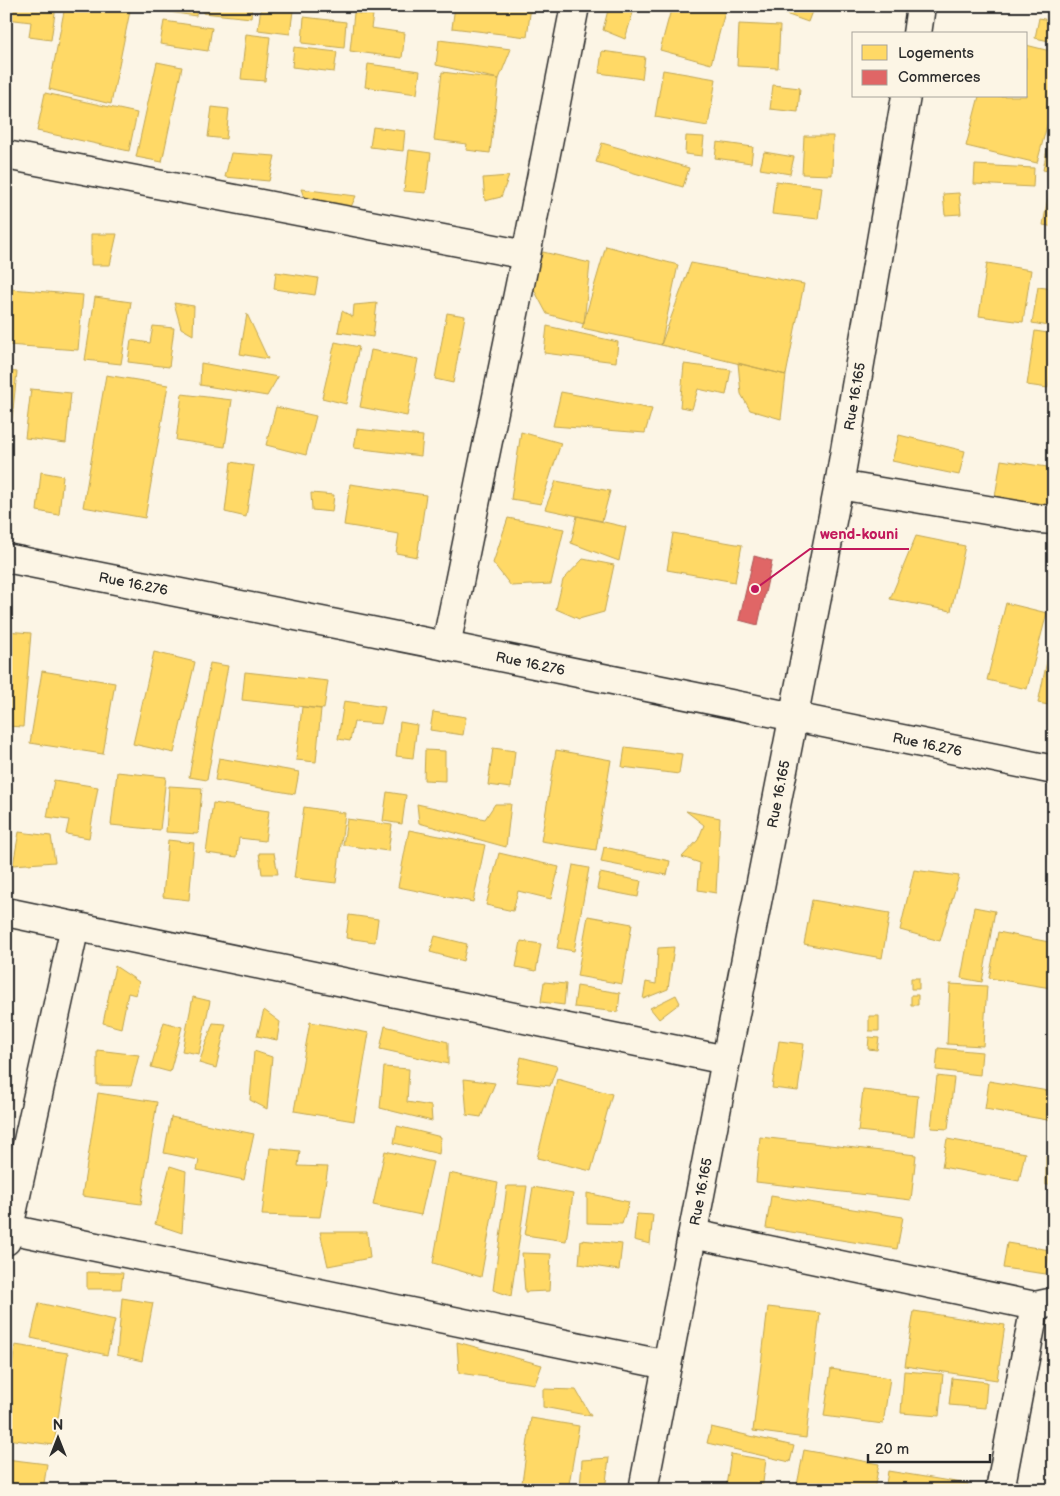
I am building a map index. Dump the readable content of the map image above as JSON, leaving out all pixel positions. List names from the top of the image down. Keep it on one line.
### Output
{"streets":{"street":["Rue 16.165","Rue 16.276"]},"crossings":[["Rue 16.165","Rue 16.276"]],"places":["wend-kouni"],"legend":["Logements","Commerces"],"scale_bar":"20 m","north":"top"}
